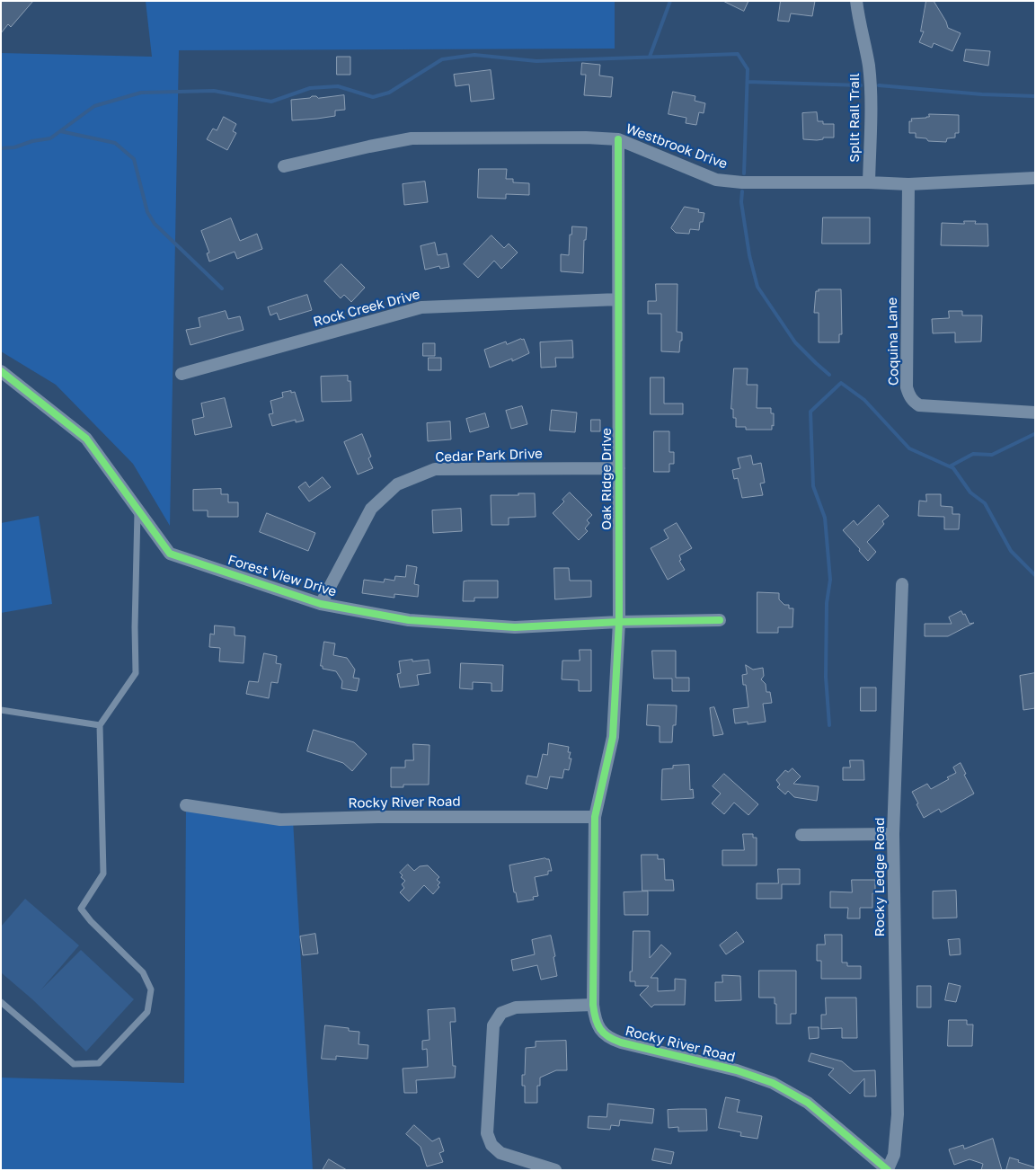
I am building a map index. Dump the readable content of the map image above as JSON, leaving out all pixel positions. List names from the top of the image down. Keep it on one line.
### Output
{"streets":{"street":["Split Rail Trail","Westbrook Drive","Rock Creek Drive","Coquina Lane","Cedar Park Drive","Oak Ridge Drive","Forest View Drive","Rocky River Road","Rocky Ledge Road"]},"crossings":[["Split Rail Trail","Westbrook Drive"],["Westbrook Drive","Coquina Lane"],["Westbrook Drive","Oak Ridge Drive"],["Rock Creek Drive","Oak Ridge Drive"],["Cedar Park Drive","Oak Ridge Drive"],["Cedar Park Drive","Forest View Drive"],["Oak Ridge Drive","Forest View Drive"],["Oak Ridge Drive","Rocky River Road"],["Rocky River Road","Rocky Ledge Road"]]}
